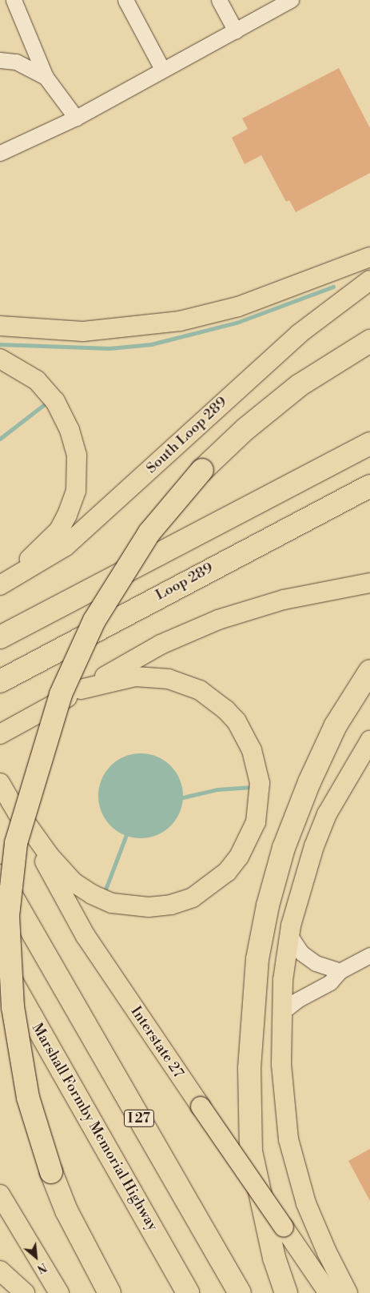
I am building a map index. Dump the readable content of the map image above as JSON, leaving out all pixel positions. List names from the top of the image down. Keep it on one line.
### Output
{"streets":{"highway":["Loop 289","I 27","Marshall Formby Memorial Highway"],"main road":["South Loop 289","Interstate 27"]},"north":"bottom right"}
